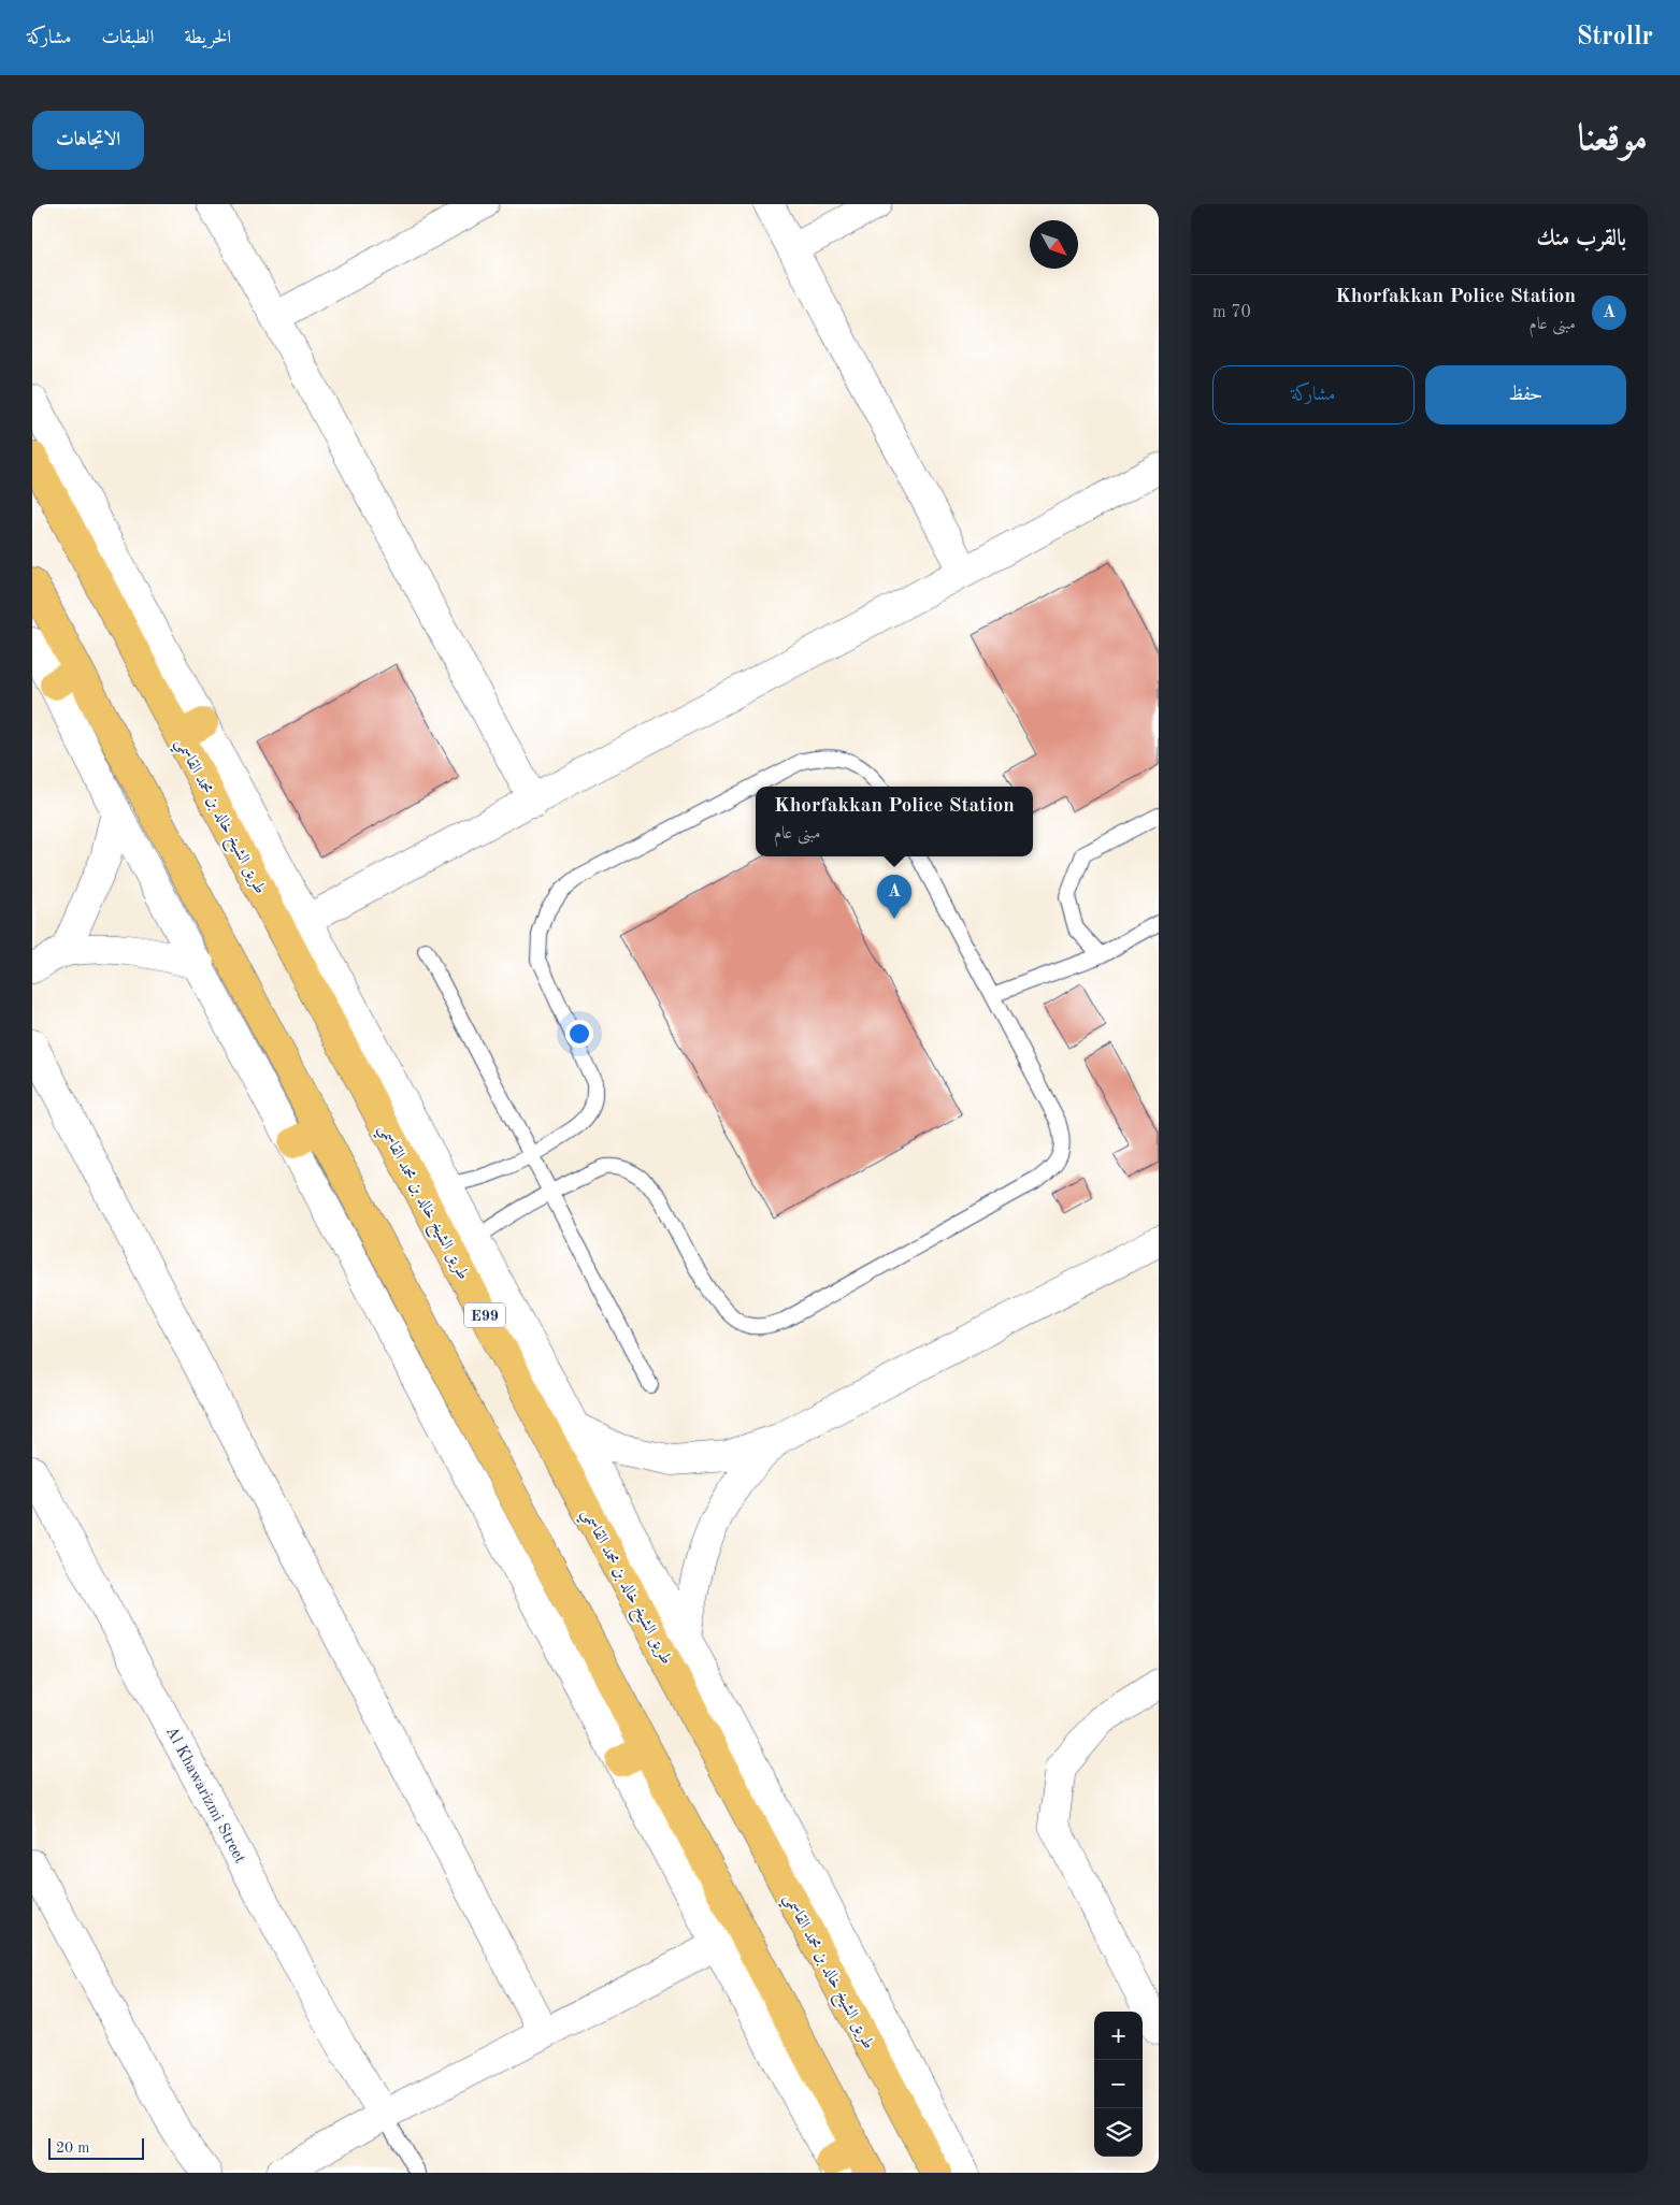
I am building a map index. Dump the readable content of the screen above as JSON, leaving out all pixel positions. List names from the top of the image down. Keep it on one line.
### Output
{"streets":{"highway":["طريق الشيخ خالد بن محمد القاسمي","E99"],"street":["Al Khawarizmi Street"]},"scale_bar":"20 m","north":"bottom right","page":{"header":"Strollr","nav":["الخريطة","الطبقات","مشاركة"],"title":"موقعنا","buttons":["الاتجاهات",["حفظ","مشاركة"]],"heading":"بالقرب منك","list":[{"mark":"A","name":"Khorfakkan Police Station","note":"مبنى عام","value":"70 m"}],"popup":["Khorfakkan Police Station","مبنى عام"],"pins":"A","map_buttons":["+","−"],"scale":"20 m"}}
